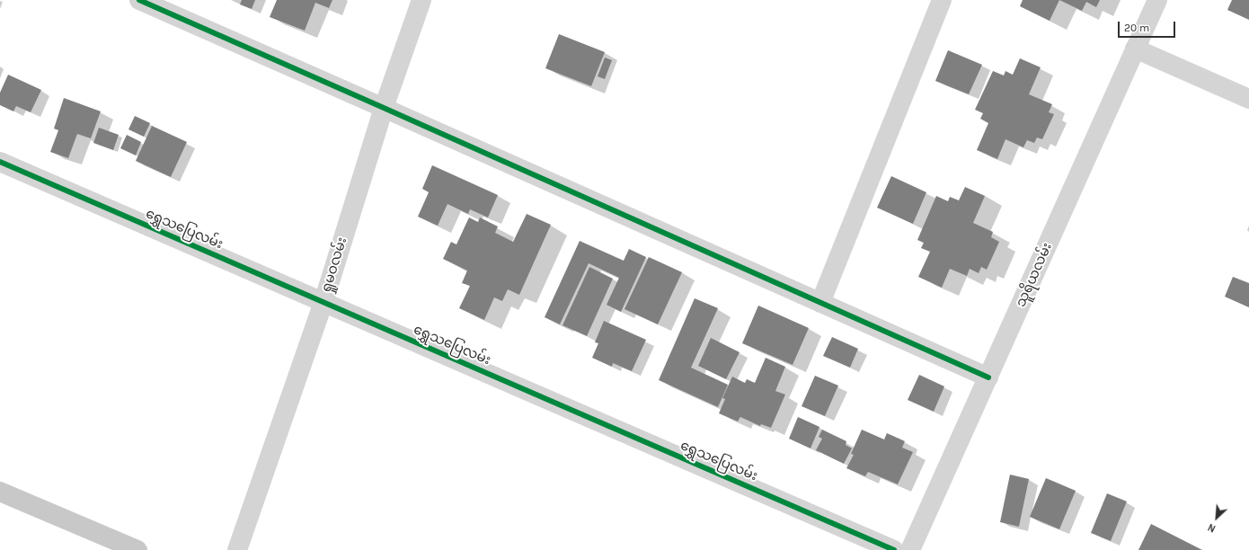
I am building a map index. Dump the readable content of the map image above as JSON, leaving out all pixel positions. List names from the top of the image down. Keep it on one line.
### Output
{"streets":{"street":["ရွှေသပြေလမ်း","ရှုမဝလမ်း","သူရိယလမ်း"]},"crossings":[["ရွှေသပြေလမ်း","ရှုမဝလမ်း"]],"scale_bar":"20 m","north":"bottom left"}
